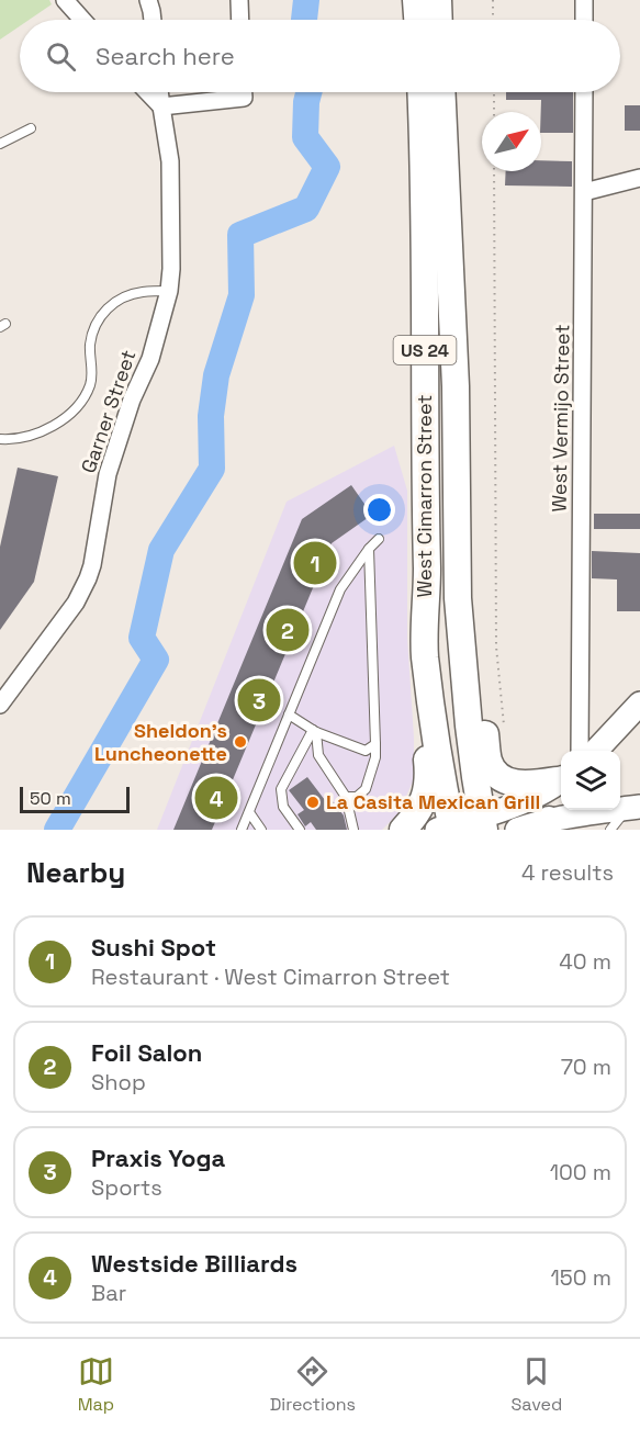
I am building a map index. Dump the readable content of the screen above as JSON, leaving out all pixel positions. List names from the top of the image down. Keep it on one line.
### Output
{"streets":{"highway":["US 24","West Cimarron Street"],"street":["Garner Street","West Vermijo Street"]},"places":["Sheldon's Luncheonette","La Casita Mexican Grill"],"scale_bar":"50 m","north":"top right","page":{"search":"Search here","pins":["1","2","3","4"],"scale":"50 m","heading":["Nearby","4 results"],"list":[{"mark":"1","name":"Sushi Spot","note":"Restaurant · West Cimarron Street","value":"40 m"},{"mark":"2","name":"Foil Salon","note":"Shop","value":"70 m"},{"mark":"3","name":"Praxis Yoga","note":"Sports","value":"100 m"},{"mark":"4","name":"Westside Billiards","note":"Bar","value":"150 m"}],"nav":["Map","Directions","Saved"]}}
